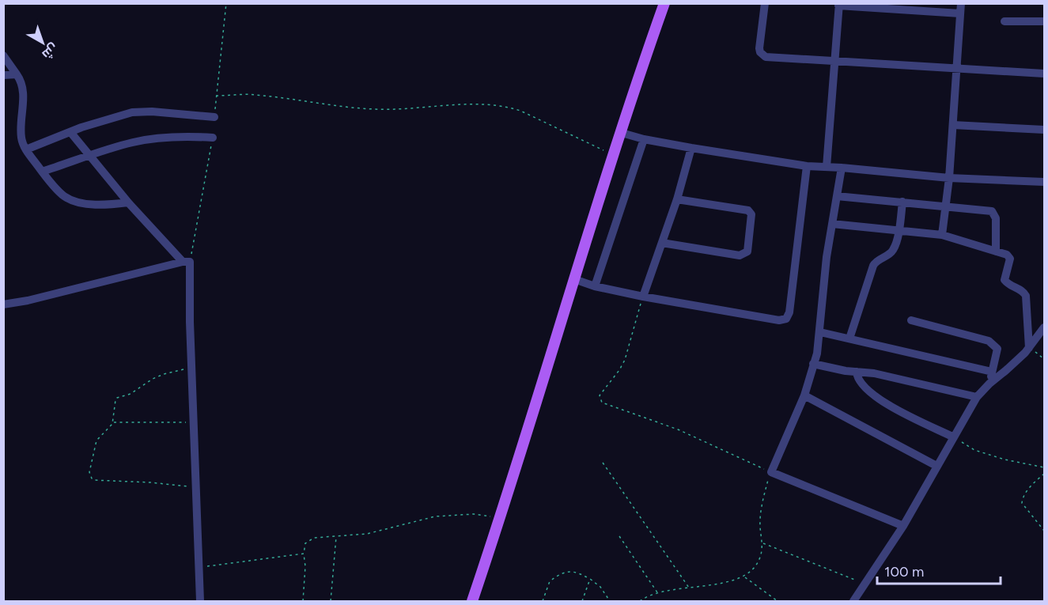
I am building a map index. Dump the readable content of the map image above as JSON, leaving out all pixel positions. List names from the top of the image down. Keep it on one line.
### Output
{"scale_bar":"100 m","north":"bottom right"}
